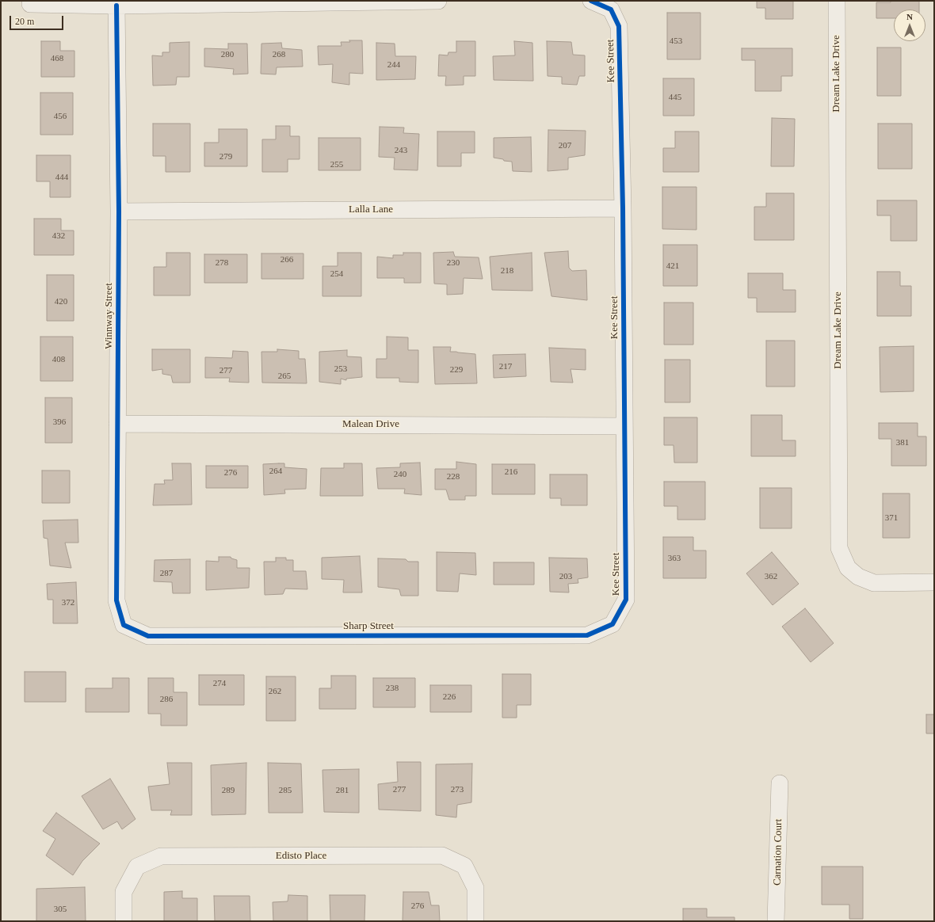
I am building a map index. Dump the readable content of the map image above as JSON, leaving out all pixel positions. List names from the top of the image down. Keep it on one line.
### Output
{"streets":{"street":["Kee Street","Dream Lake Drive","Lalla Lane","Winnway Street","Malean Drive","Sharp Street","Carnation Court","Edisto Place"]},"crossings":[["Kee Street","Lalla Lane"],["Kee Street","Malean Drive"],["Kee Street","Sharp Street"],["Lalla Lane","Winnway Street"],["Winnway Street","Malean Drive"],["Winnway Street","Sharp Street"]],"house_numbers":["453","280","268","468","244","445","456","207","243","279","255","444","432","266","278","230","421","218","254","420","408","217","253","229","277","265","396","381","264","216","276","240","228","371","363","287","203","362","372","274","238","262","226","286","277","273","289","285","281","276","305"],"scale_bar":"20 m","north":"top"}
